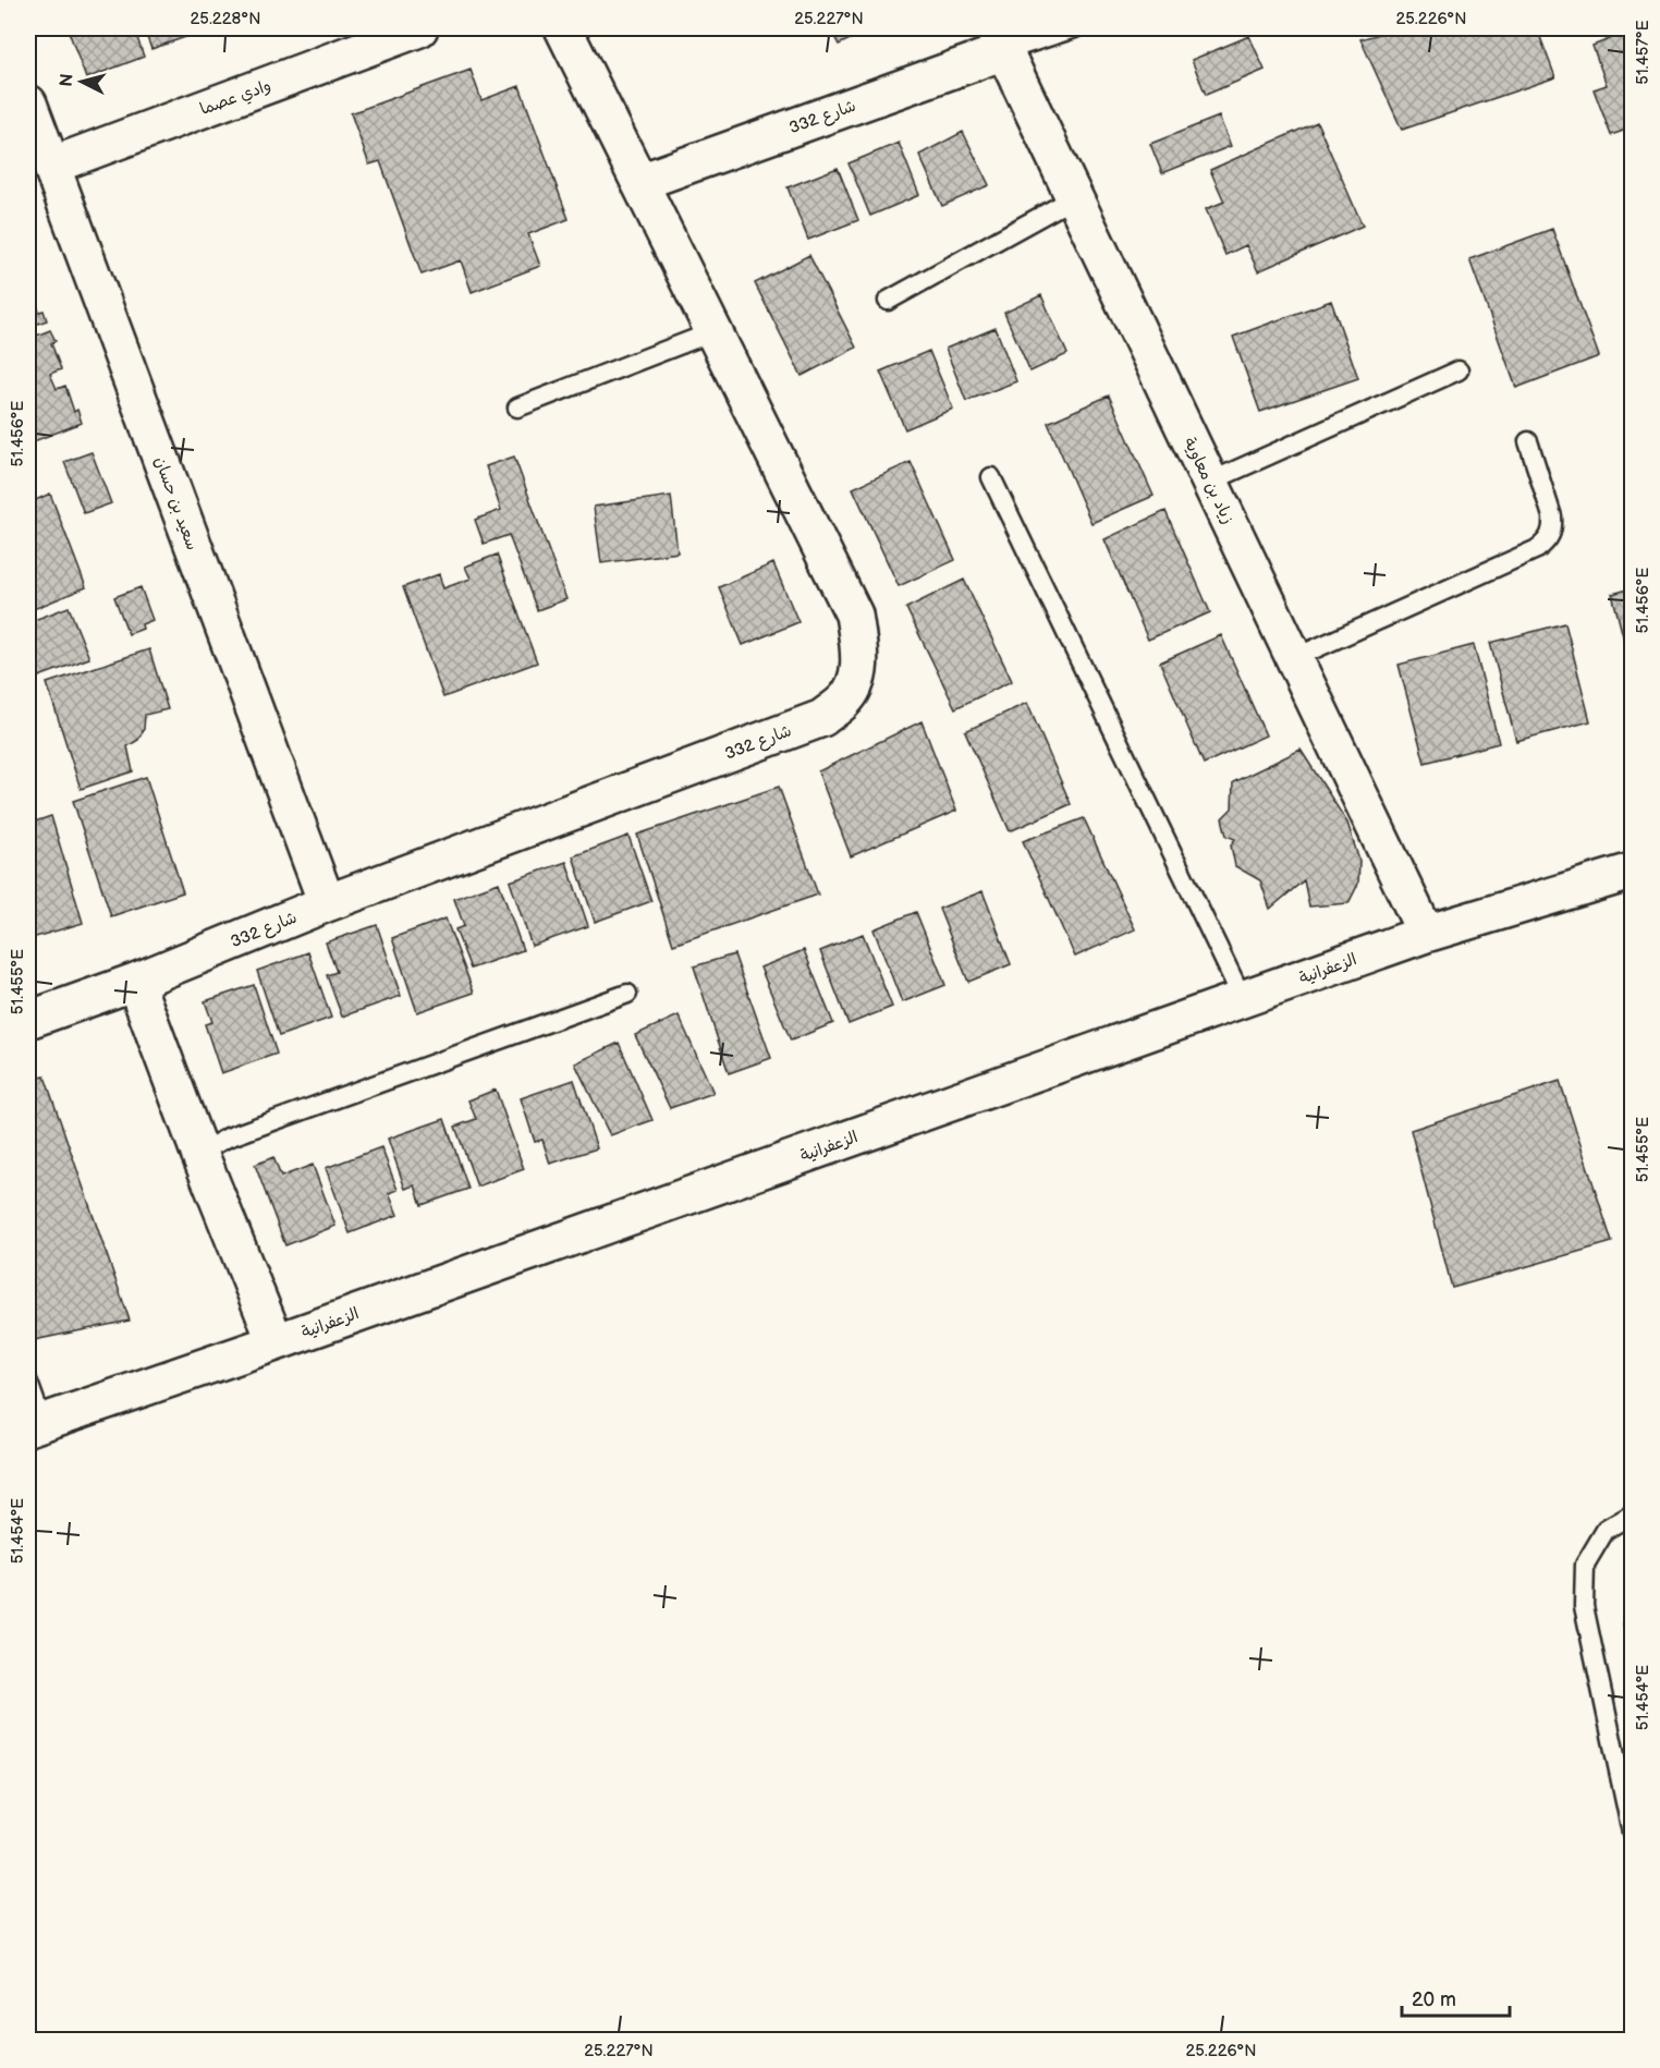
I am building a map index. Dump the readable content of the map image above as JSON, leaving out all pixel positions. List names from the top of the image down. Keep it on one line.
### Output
{"streets":{"street":["وادي عصما","شارع 332","زياد بن معاوية","سعيد بن حسان","الزعفرانية"]},"crossings":[["وادي عصما","سعيد بن حسان"],["شارع 332","زياد بن معاوية"],["شارع 332","سعيد بن حسان"],["زياد بن معاوية","الزعفرانية"]],"scale_bar":"20 m","north":"left","coordinates":["25.228°N","25.227°N","25.226°N","51.457°E","51.456°E","51.455°E","51.454°E"]}
